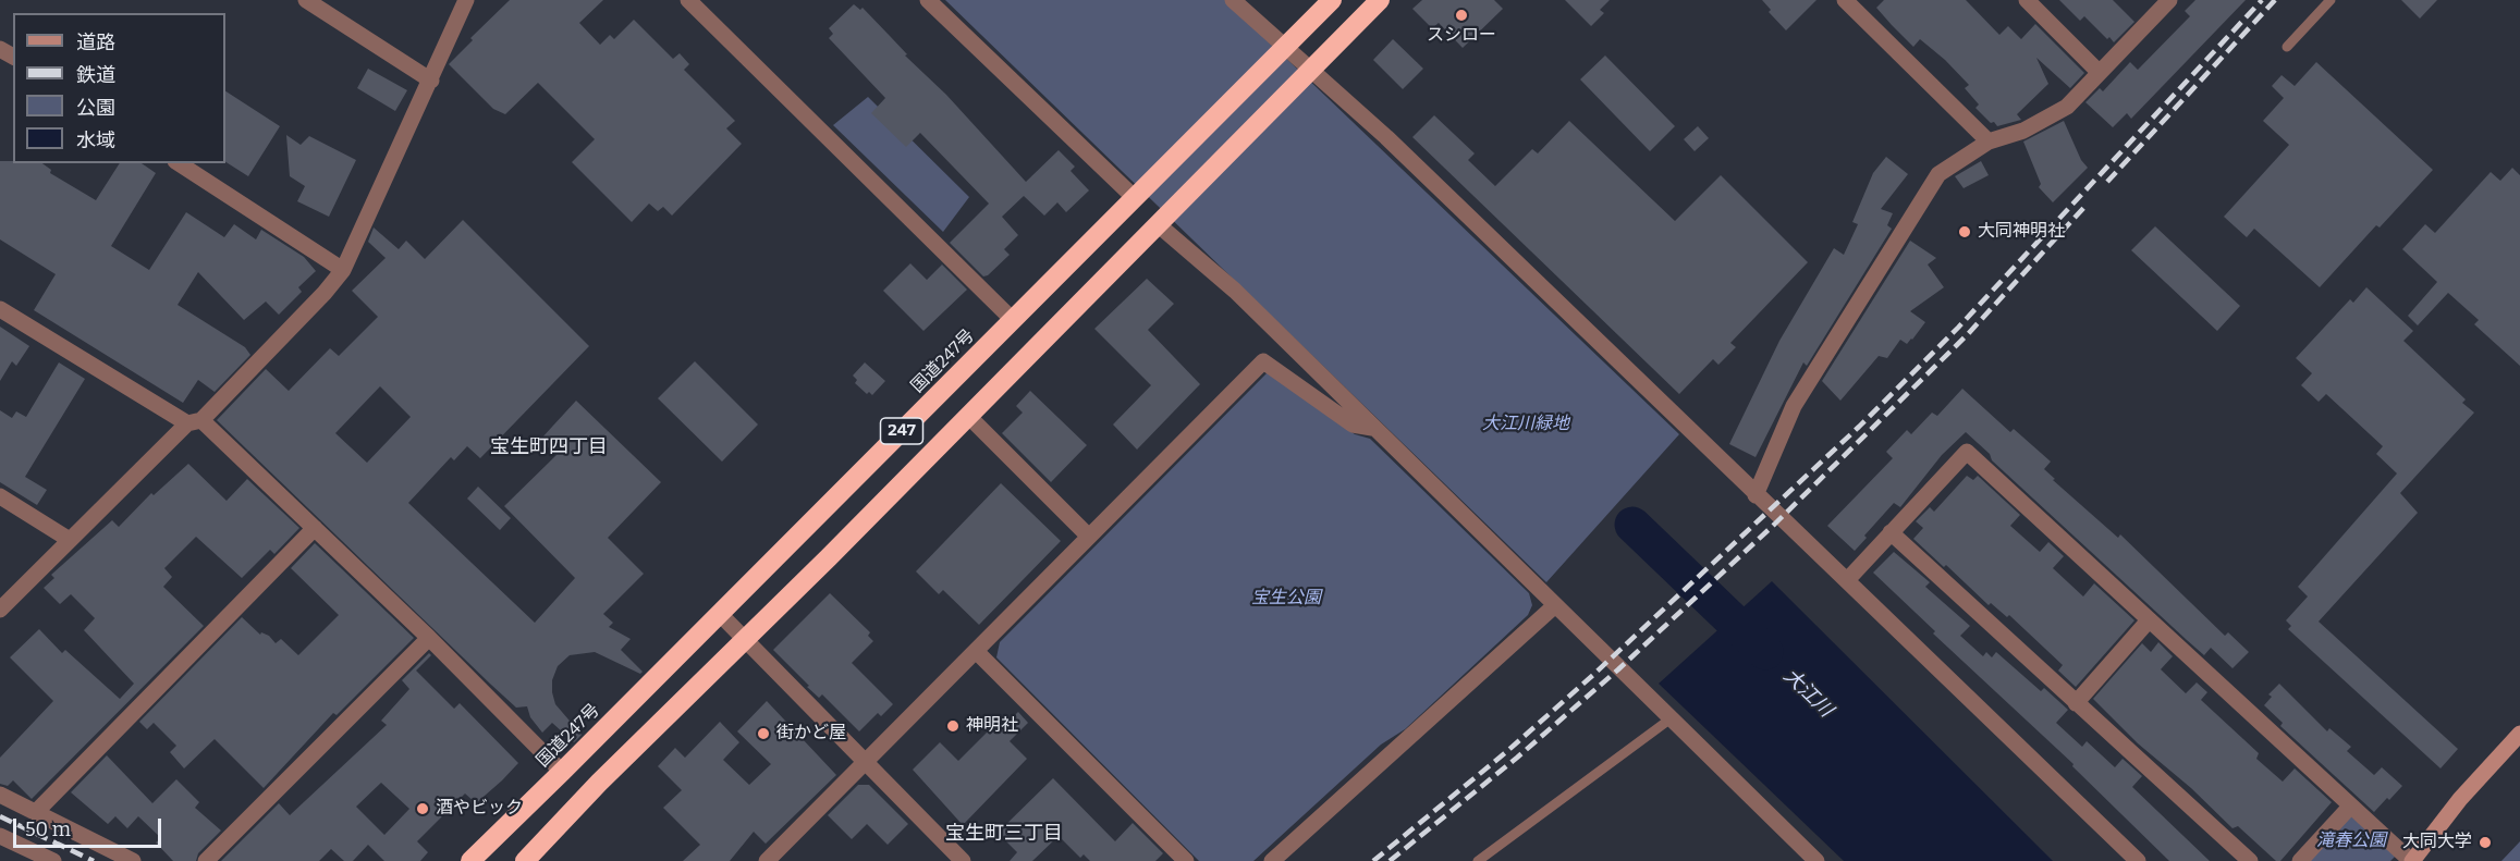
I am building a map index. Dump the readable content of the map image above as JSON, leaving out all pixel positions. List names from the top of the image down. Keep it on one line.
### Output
{"streets":{"highway":["国道247号","247"]},"districts":["宝生町四丁目","宝生町三丁目"],"water":["大江川"],"parks":["大江川緑地","宝生公園","滝春公園"],"places":["スシロー","大同神明社","神明社","街かど屋","酒やビック","大同大学"],"legend":["道路","鉄道","公園","水域"],"scale_bar":"50 m"}
